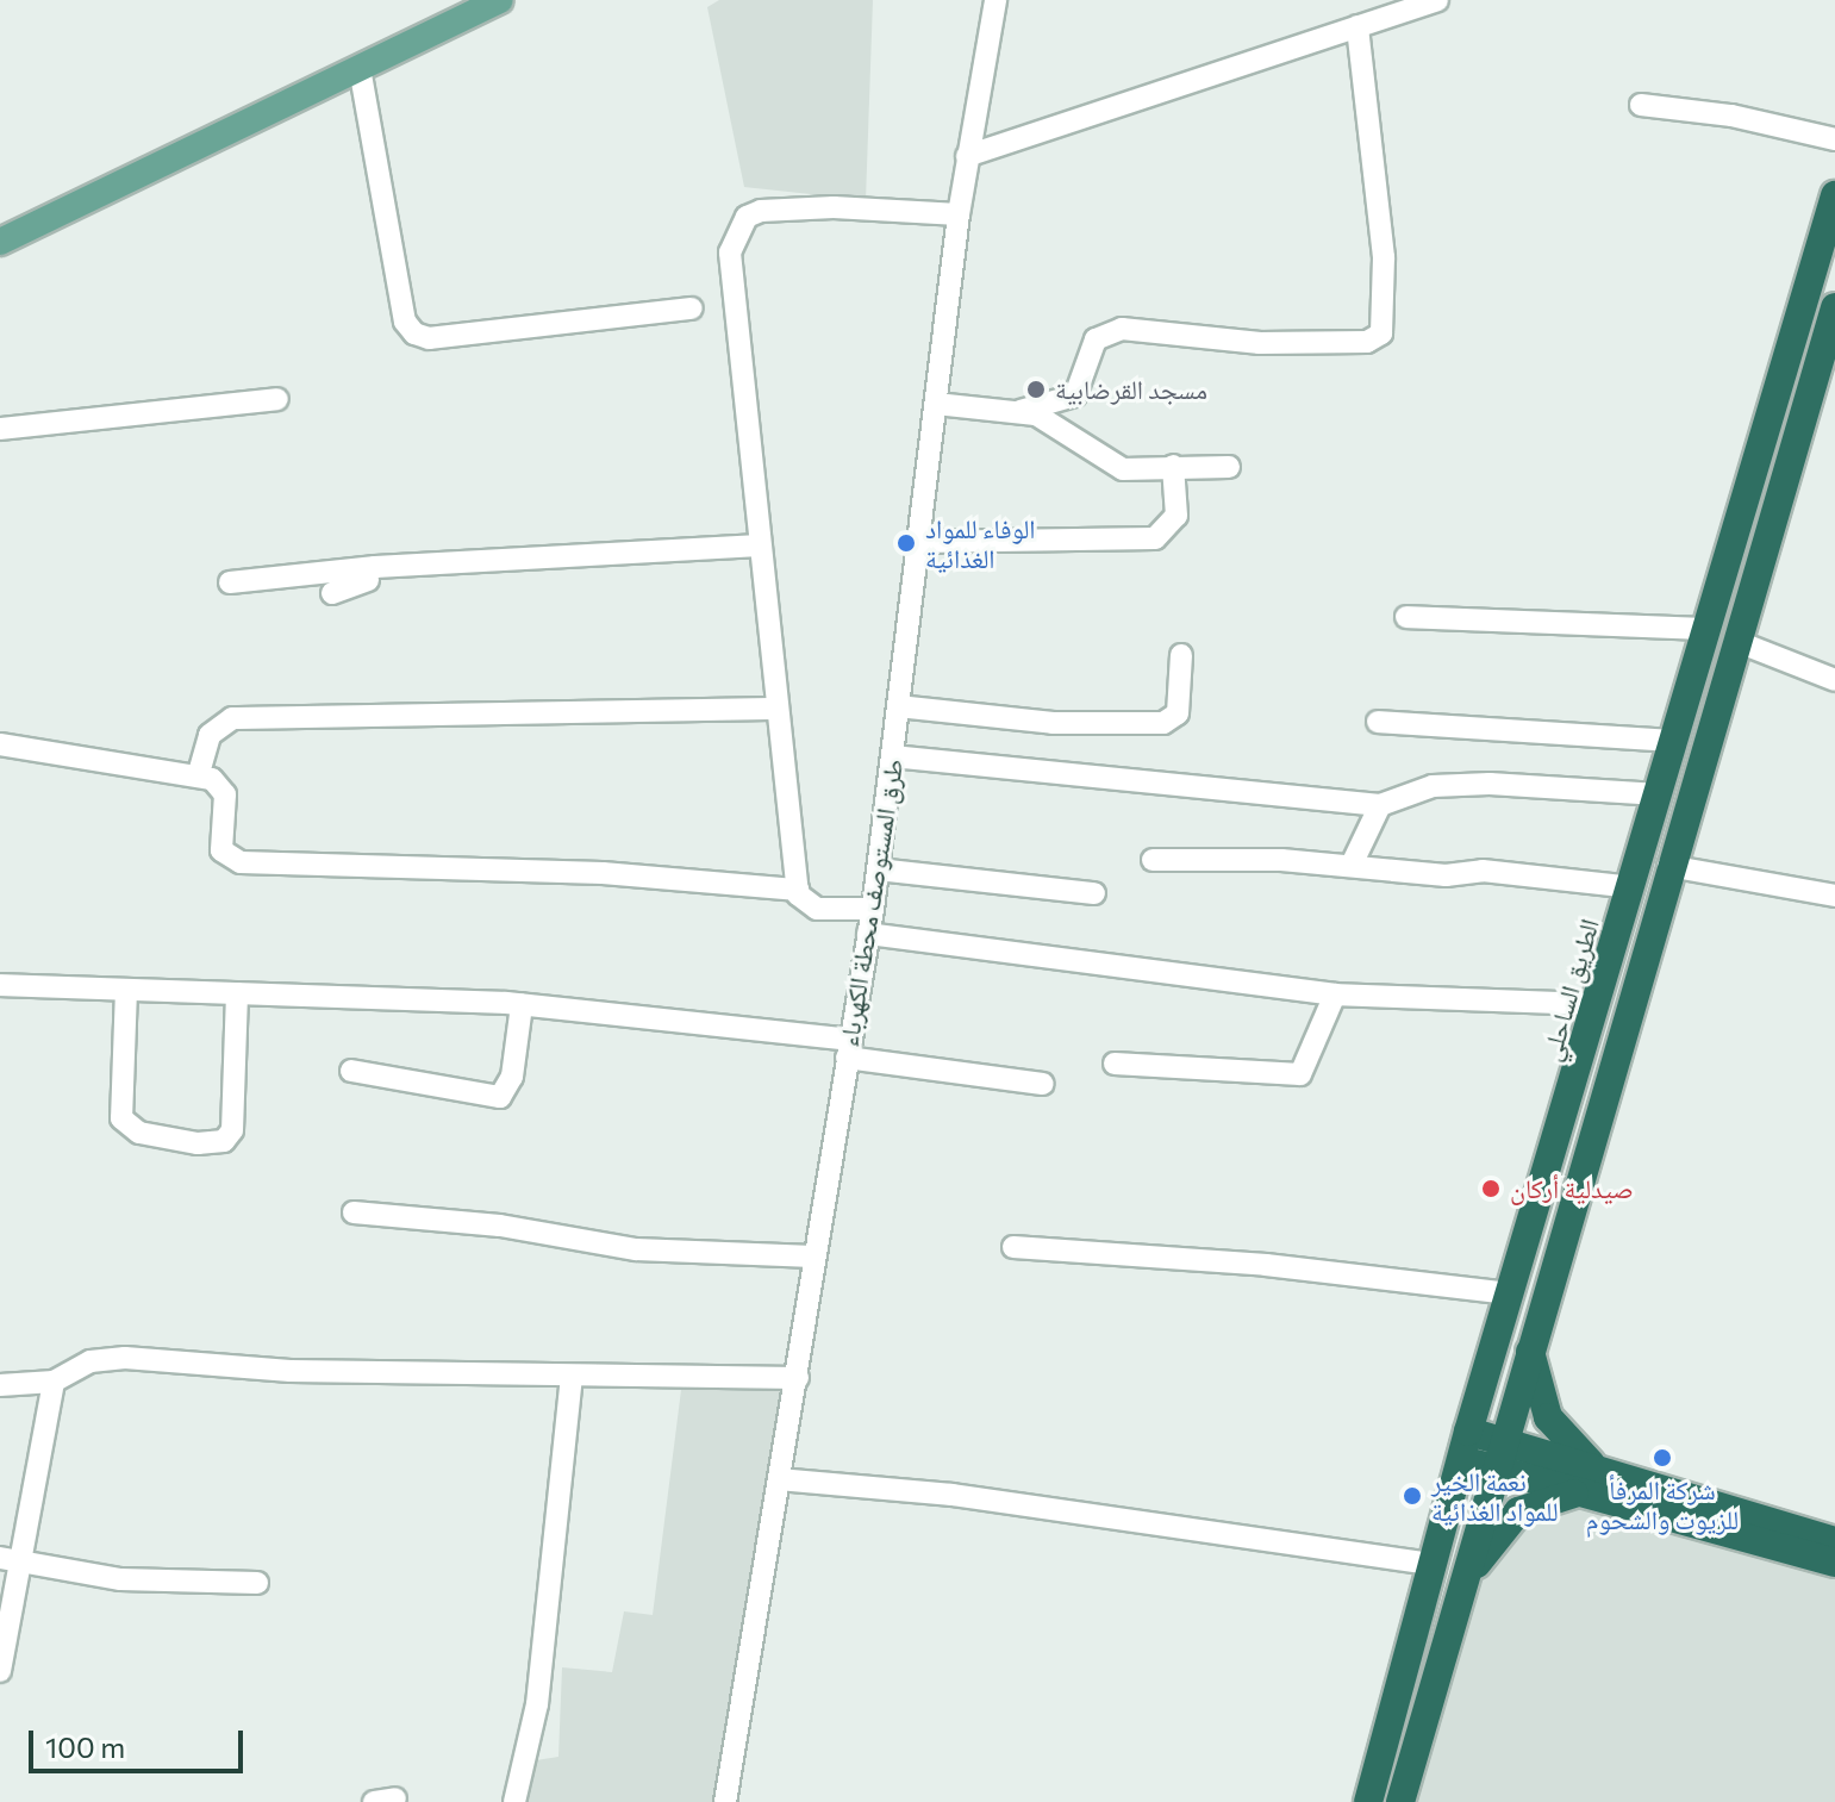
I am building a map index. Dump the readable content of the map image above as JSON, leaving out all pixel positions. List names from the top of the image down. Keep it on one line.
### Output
{"streets":{"highway":["الطريق الساحلي"],"street":["طرق المستوصف محطة الكهرباء"]},"places":["مسجد القرضابية","الوفاء للمواد الغذائية","صيدلية أركان","شركة المرفأ للزيوت والشحوم","نعمة الخير للمواد الغذائية"],"scale_bar":"100 m"}
